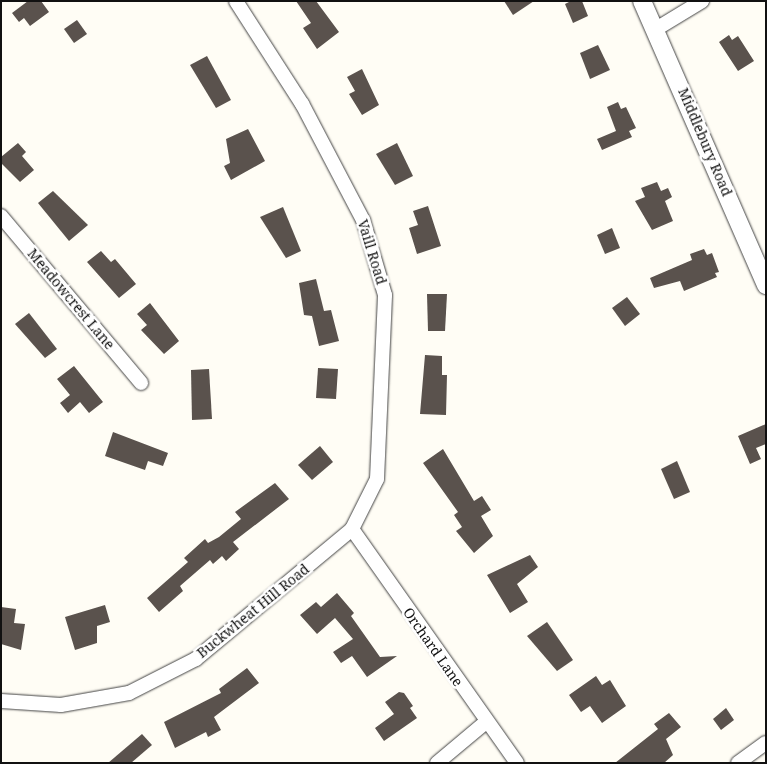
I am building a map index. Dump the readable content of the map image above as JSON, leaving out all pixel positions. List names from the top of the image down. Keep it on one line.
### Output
{"streets":{"street":["Middlebury Road","Vaill Road","Meadowcrest Lane","Buckwheat Hill Road","Orchard Lane"]},"crossings":[["Vaill Road","Buckwheat Hill Road"],["Vaill Road","Orchard Lane"],["Buckwheat Hill Road","Orchard Lane"]]}
